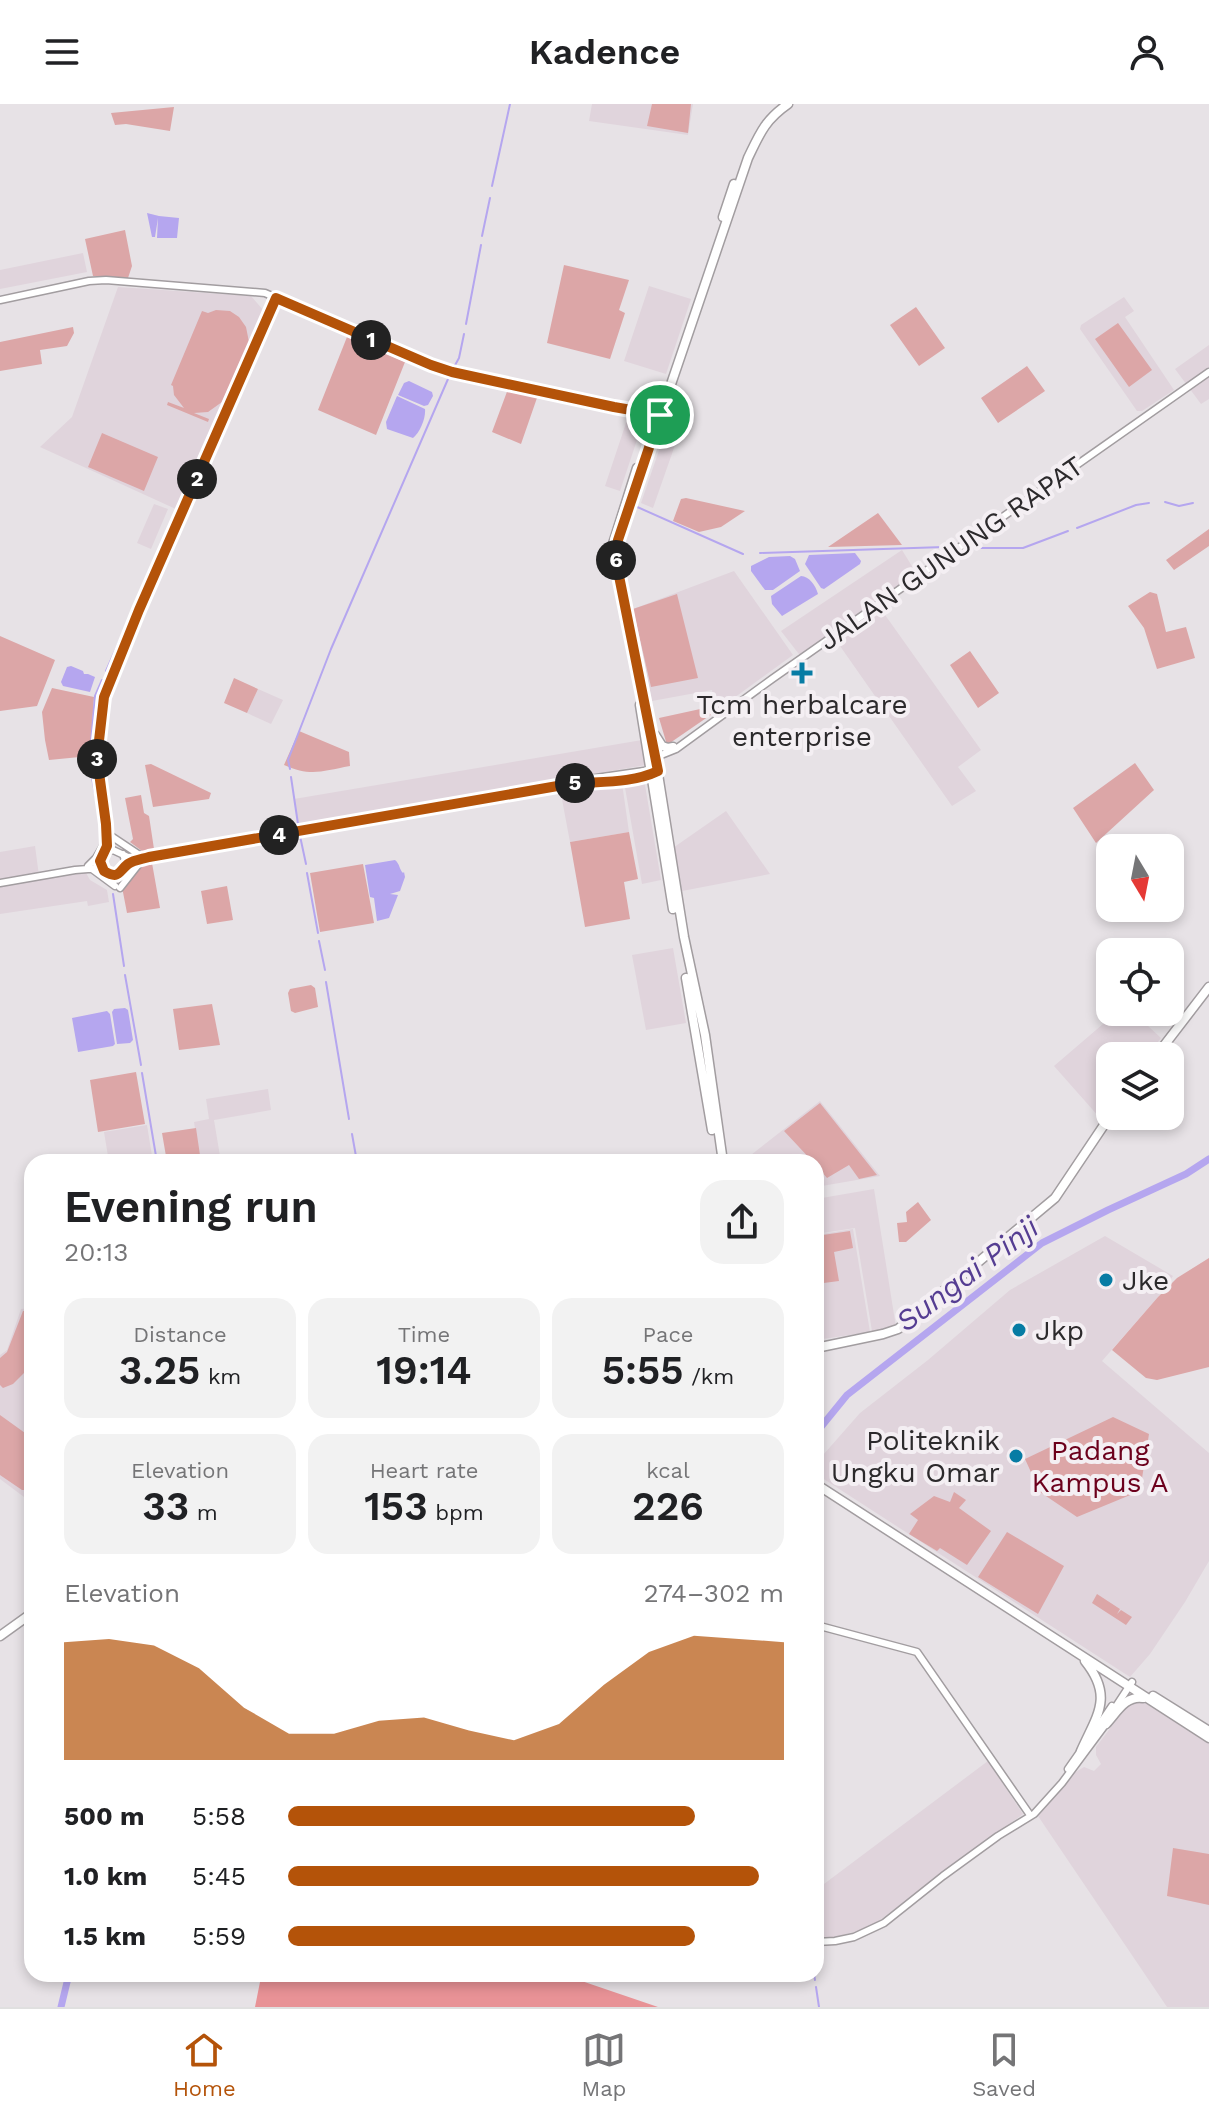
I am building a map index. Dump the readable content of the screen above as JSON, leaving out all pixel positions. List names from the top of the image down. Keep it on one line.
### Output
{"streets":{"street":["JALAN GUNUNG RAPAT"]},"water":["Sungai Pinji"],"parks":["Padang Kampus A"],"places":{"health":["Tcm herbalcare enterprise"],"other":["Jke","Jkp","Politeknik Ungku Omar"]},"north":"bottom","page":{"header":"Kadence","pins":["1","2","6","3","5","4"],"heading":["Evening run","20:13"],"stats":[["Distance","3.25 km"],["Time","19:14"],["Pace","5:55 /km"],["Elevation","33 m"],["Heart rate","153 bpm"],["kcal","226"]],"chart":["Elevation","274–302 m"],"list":[{"name":"500 m","note":"5:58"},{"name":"1.0 km","note":"5:45"},{"name":"1.5 km","note":"5:59"}],"tabs":["Home","Map","Saved"]}}
